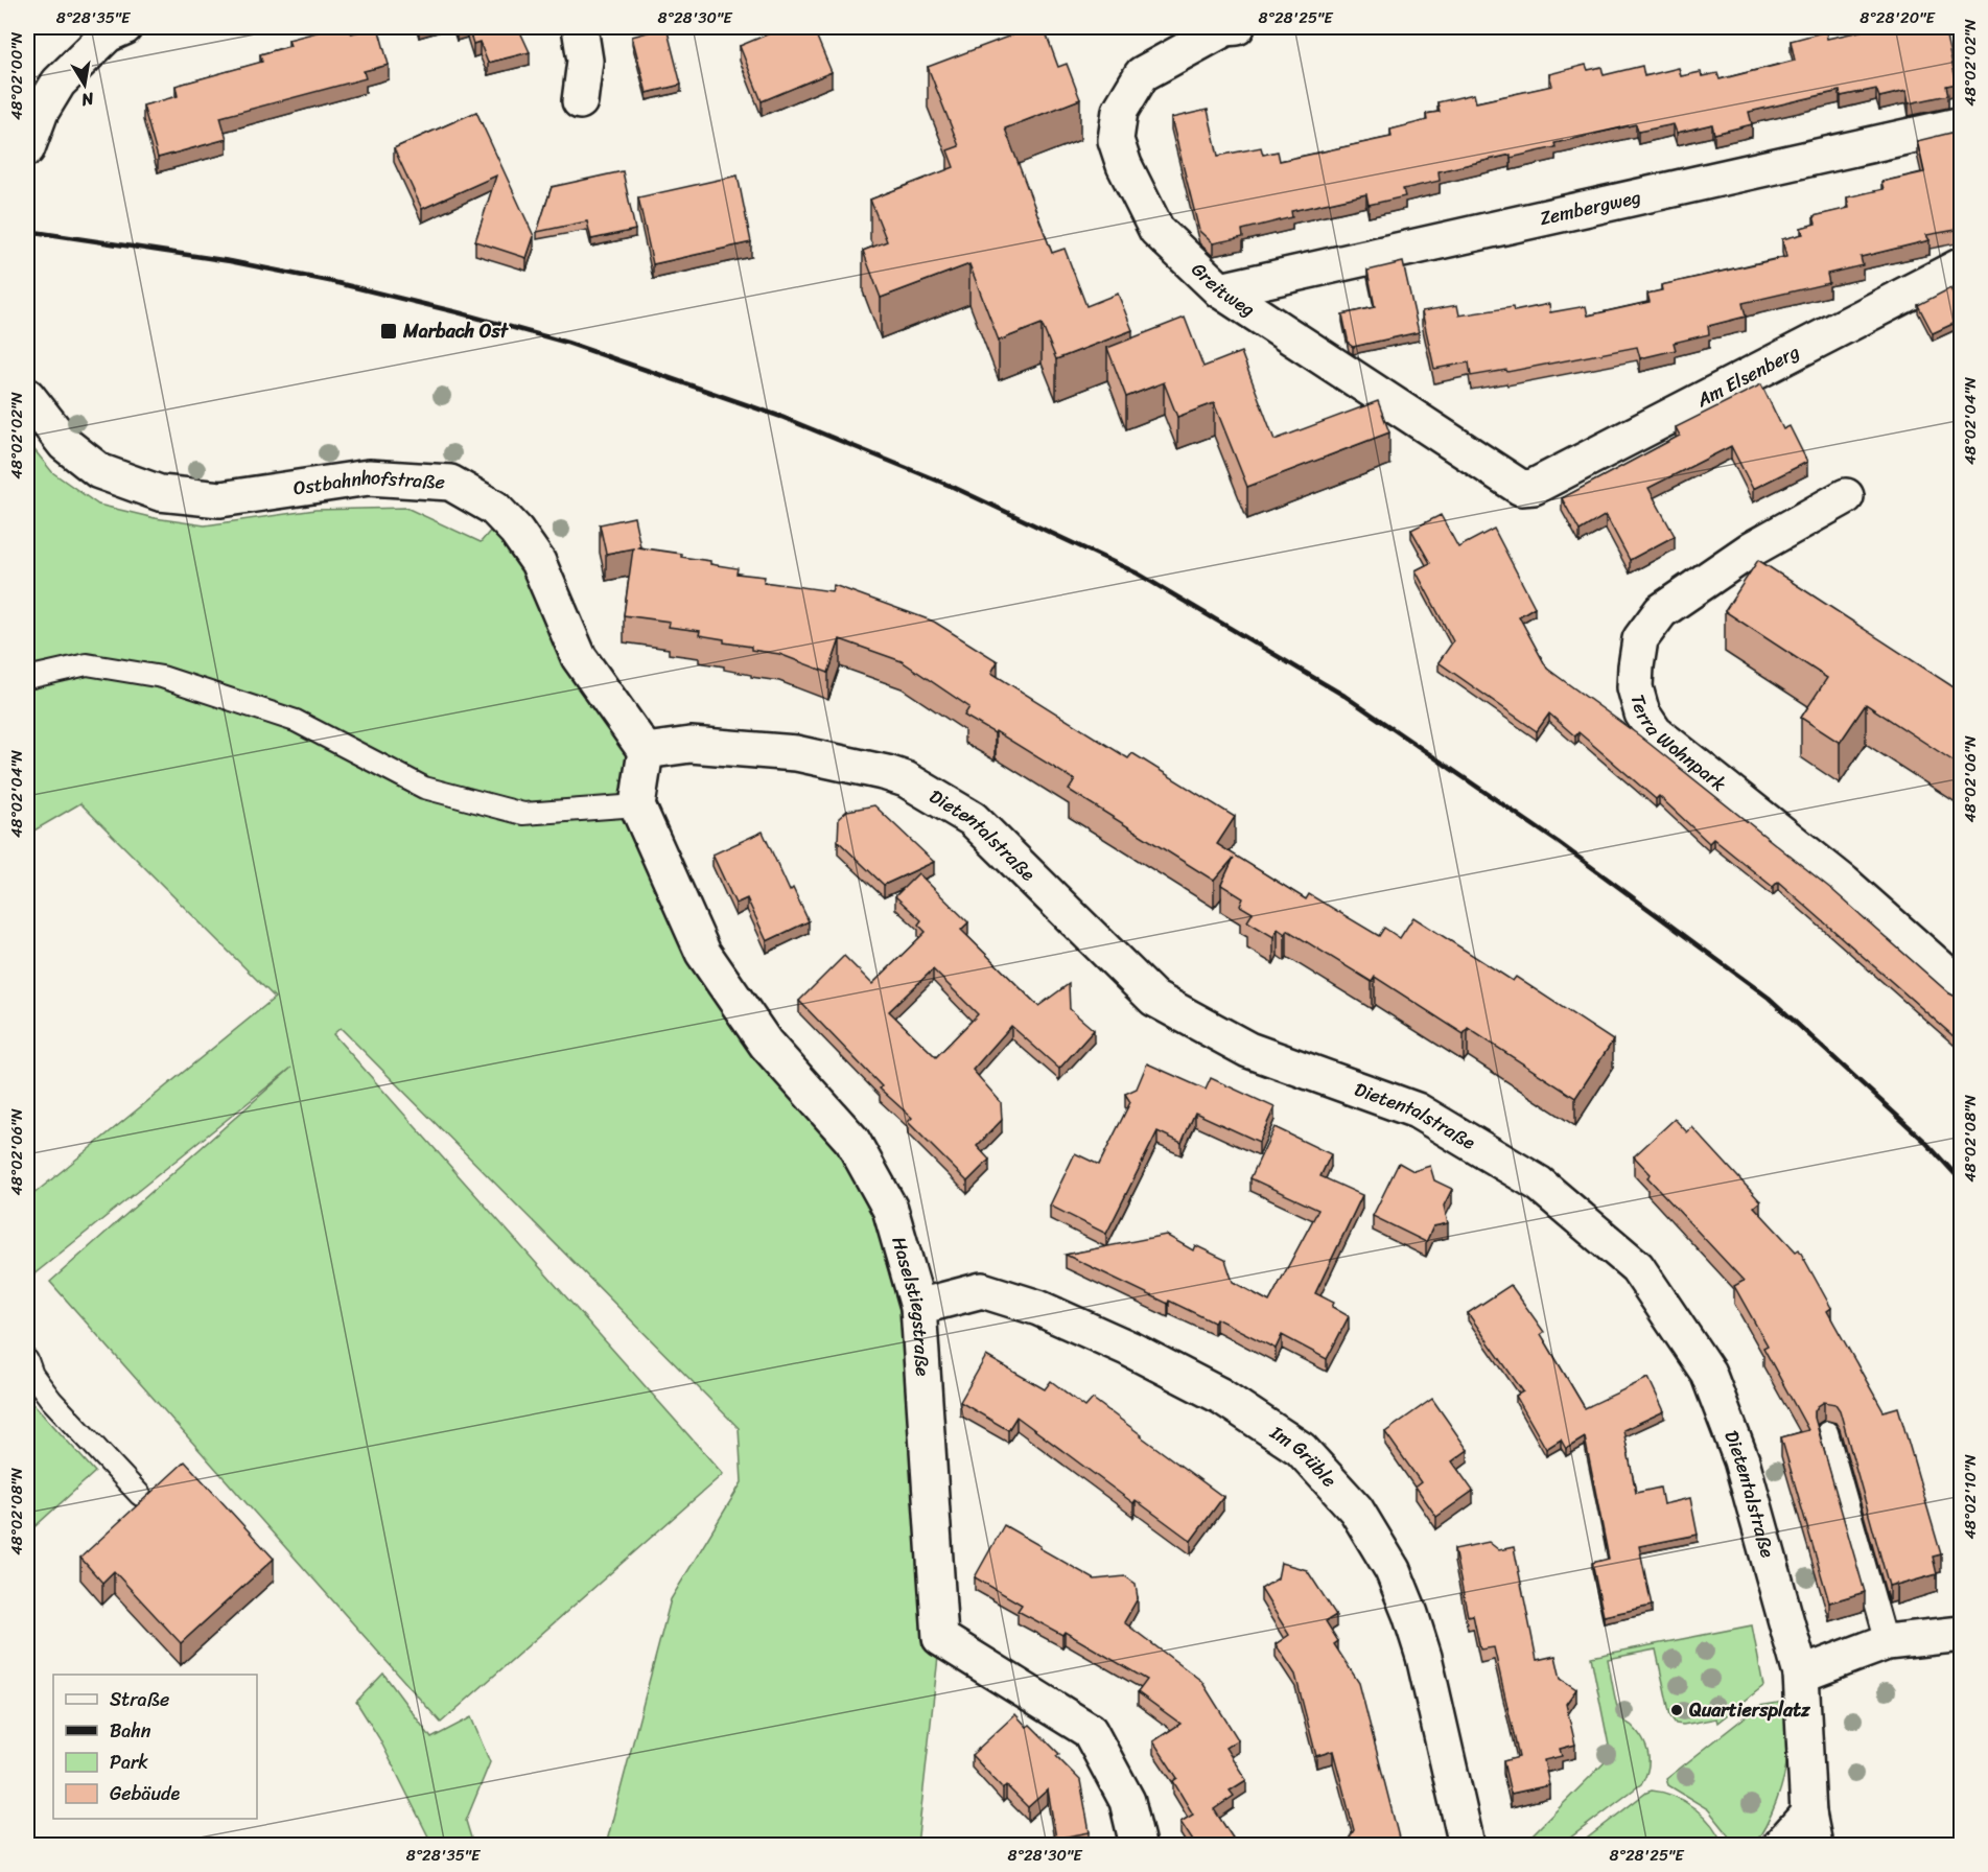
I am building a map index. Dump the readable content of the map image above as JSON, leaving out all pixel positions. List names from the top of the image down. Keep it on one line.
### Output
{"streets":{"street":["Zembergweg","Greitweg","Am Elsenberg","Ostbahnhofstraße","Terra Wohnpark","Dietentalstraße","Haselstiegstraße","Im Grüble"]},"crossings":[["Zembergweg","Greitweg"],["Greitweg","Am Elsenberg"],["Ostbahnhofstraße","Dietentalstraße"],["Haselstiegstraße","Im Grüble"]],"places":{"transit":["Marbach Ost"],"other":["Quartiersplatz"]},"legend":["Straße","Bahn","Park","Gebäude"],"north":"bottom","coordinates":["8°28'35\"E","8°28'30\"E","8°28'25\"E","8°28'20\"E","48°02'02\"N","48°02'00\"N","48°02'04\"N","48°02'06\"N","48°02'08\"N","48°02'10\"N"]}
